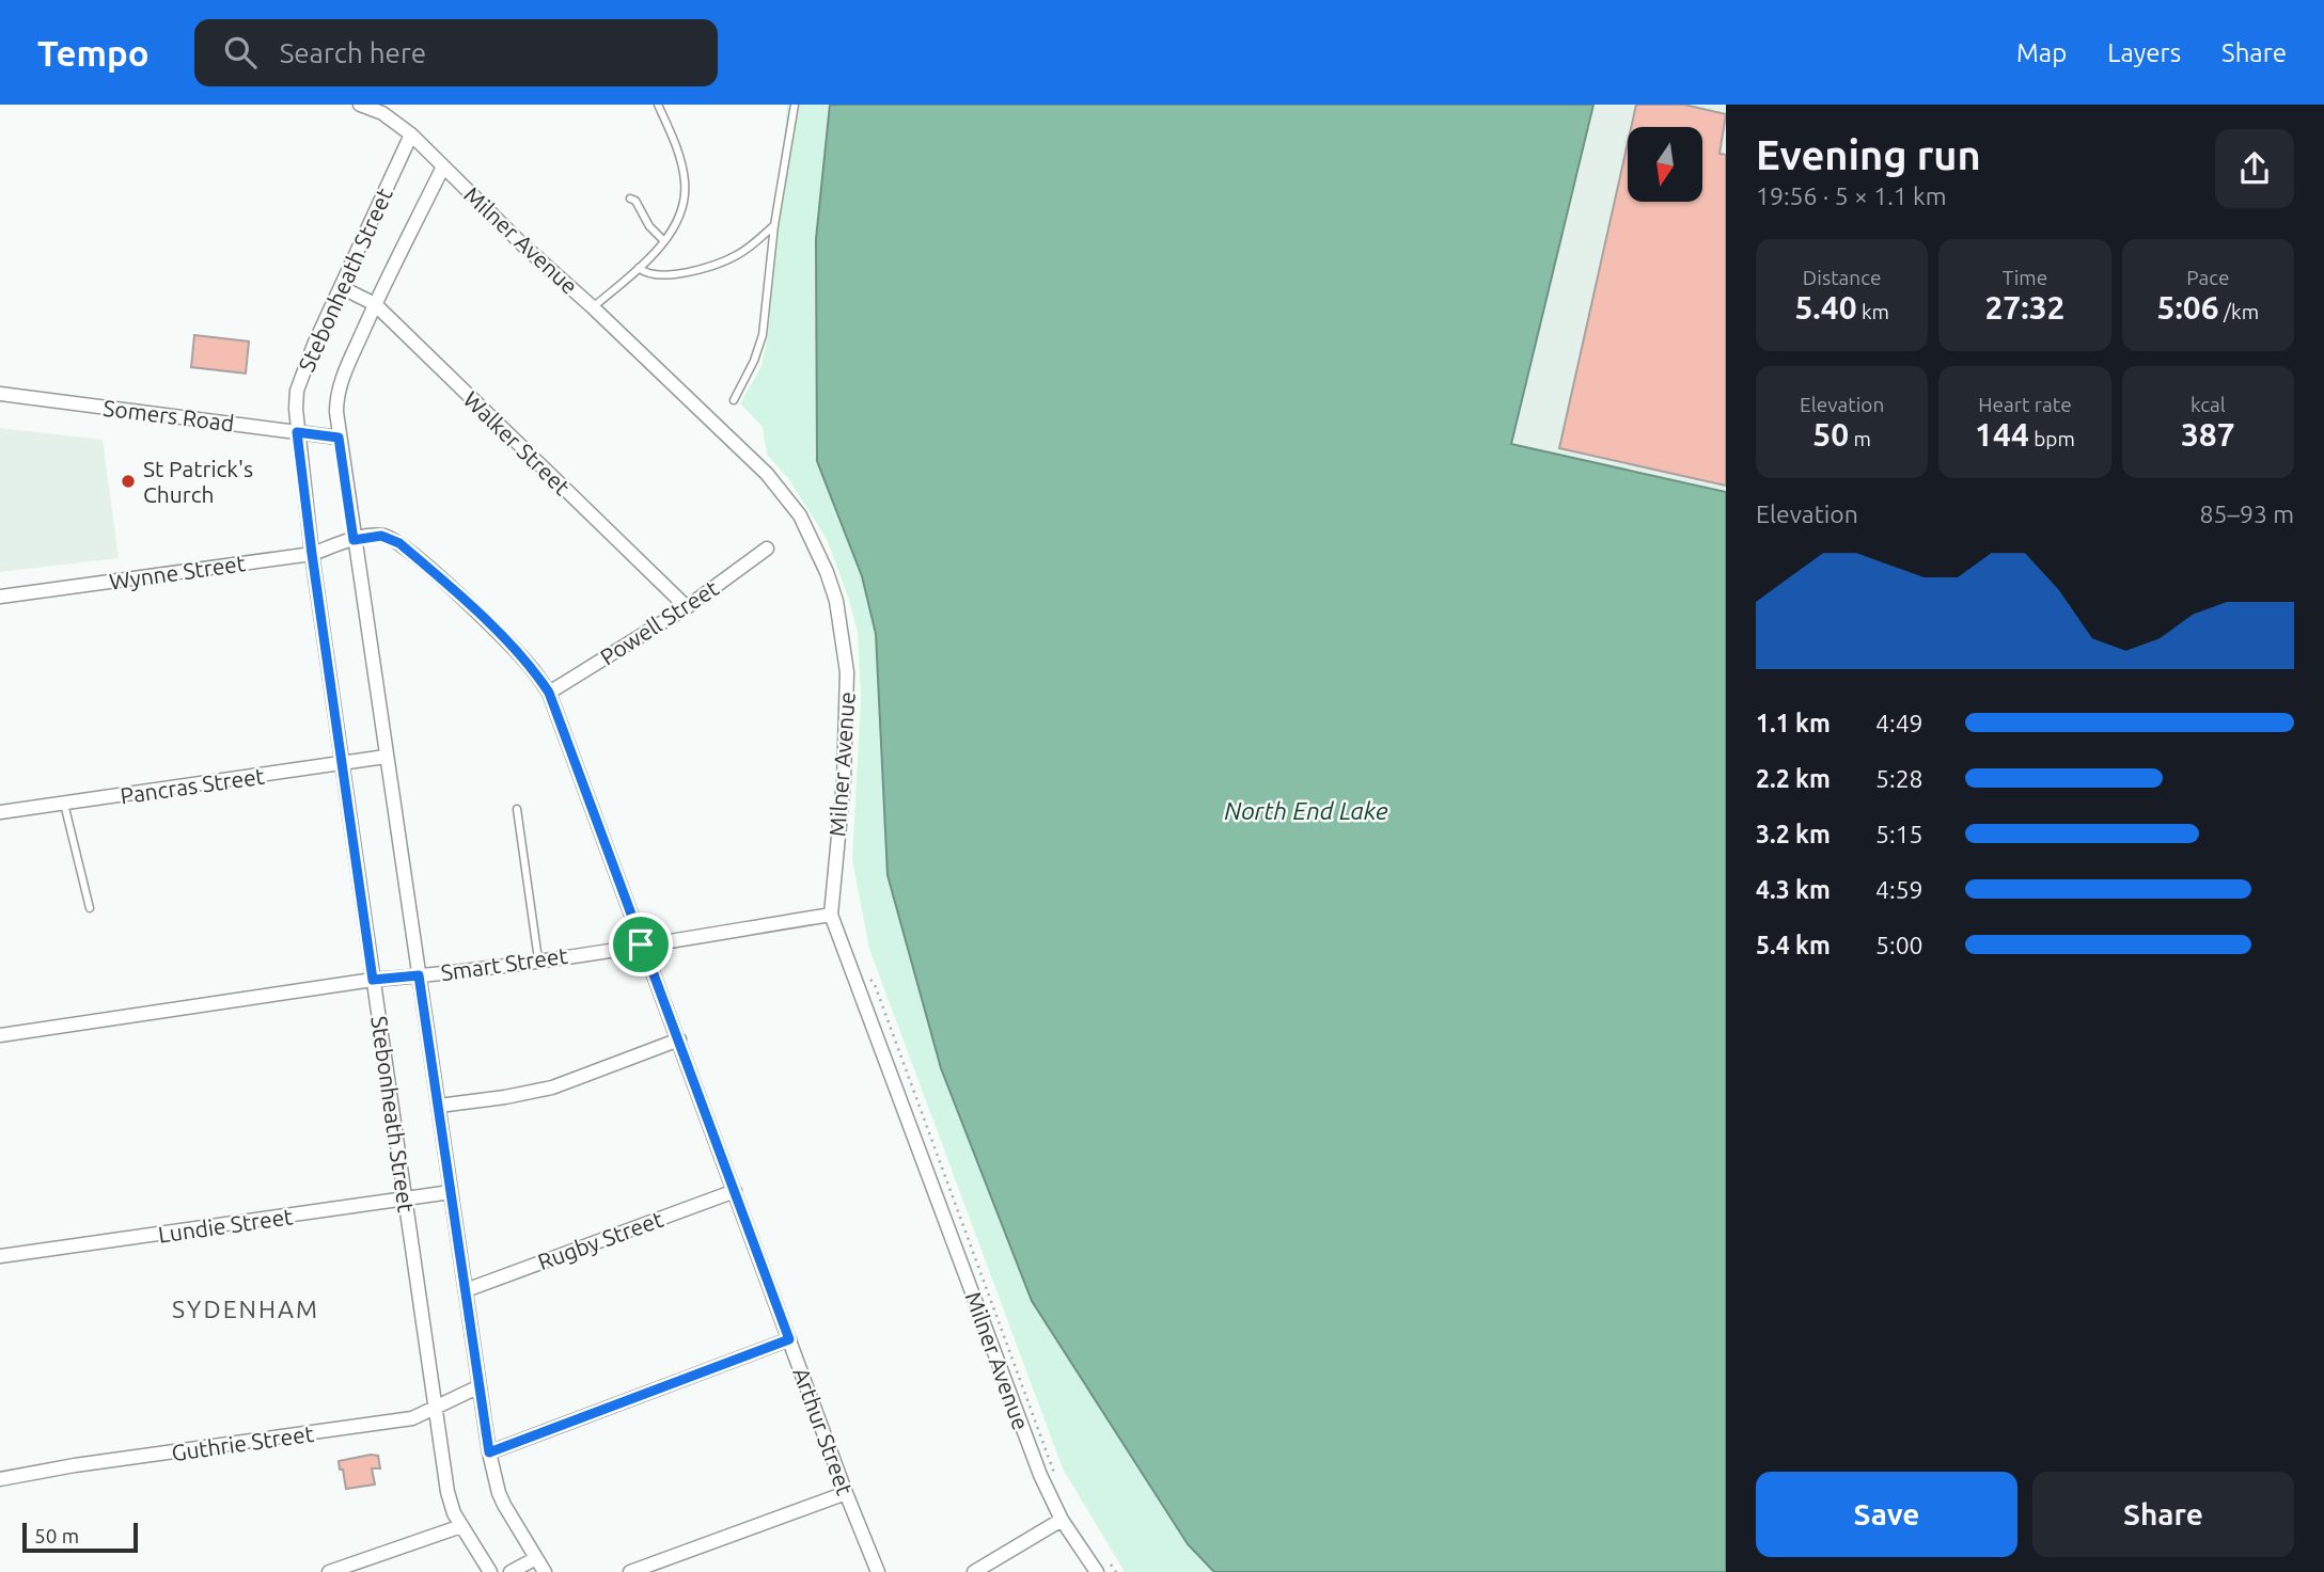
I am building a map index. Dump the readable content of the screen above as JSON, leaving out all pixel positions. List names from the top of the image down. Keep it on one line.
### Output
{"streets":{"street":["Milner Avenue","Stebonheath Street","Somers Road","Walker Street","Wynne Street","Powell Street","Pancras Street","Smart Street","Lundie Street","Rugby Street","Arthur Street","Guthrie Street"]},"crossings":[["Milner Avenue","Stebonheath Street"],["Milner Avenue","Smart Street"],["Stebonheath Street","Somers Road"],["Stebonheath Street","Walker Street"],["Stebonheath Street","Wynne Street"],["Stebonheath Street","Pancras Street"],["Stebonheath Street","Smart Street"],["Stebonheath Street","Lundie Street"],["Stebonheath Street","Rugby Street"],["Stebonheath Street","Arthur Street"],["Stebonheath Street","Guthrie Street"],["Walker Street","Powell Street"],["Wynne Street","Arthur Street"],["Powell Street","Arthur Street"],["Smart Street","Arthur Street"],["Rugby Street","Arthur Street"]],"districts":["SYDENHAM"],"water":["North End Lake"],"places":["St Patrick's Church"],"scale_bar":"50 m","north":"bottom","page":{"header":"Tempo","search":"Search here","nav":["Map","Layers","Share"],"heading":["Evening run","19:56 · 5 × 1.1 km"],"stats":[["Distance","5.40 km"],["Time","27:32"],["Pace","5:06 /km"],["Elevation","50 m"],["Heart rate","144 bpm"],["kcal","387"]],"chart":["Elevation","85–93 m"],"list":[{"name":"1.1 km","note":"4:49"},{"name":"2.2 km","note":"5:28"},{"name":"3.2 km","note":"5:15"},{"name":"4.3 km","note":"4:59"},{"name":"5.4 km","note":"5:00"}],"buttons":["Save","Share"],"scale":"50 m"}}
